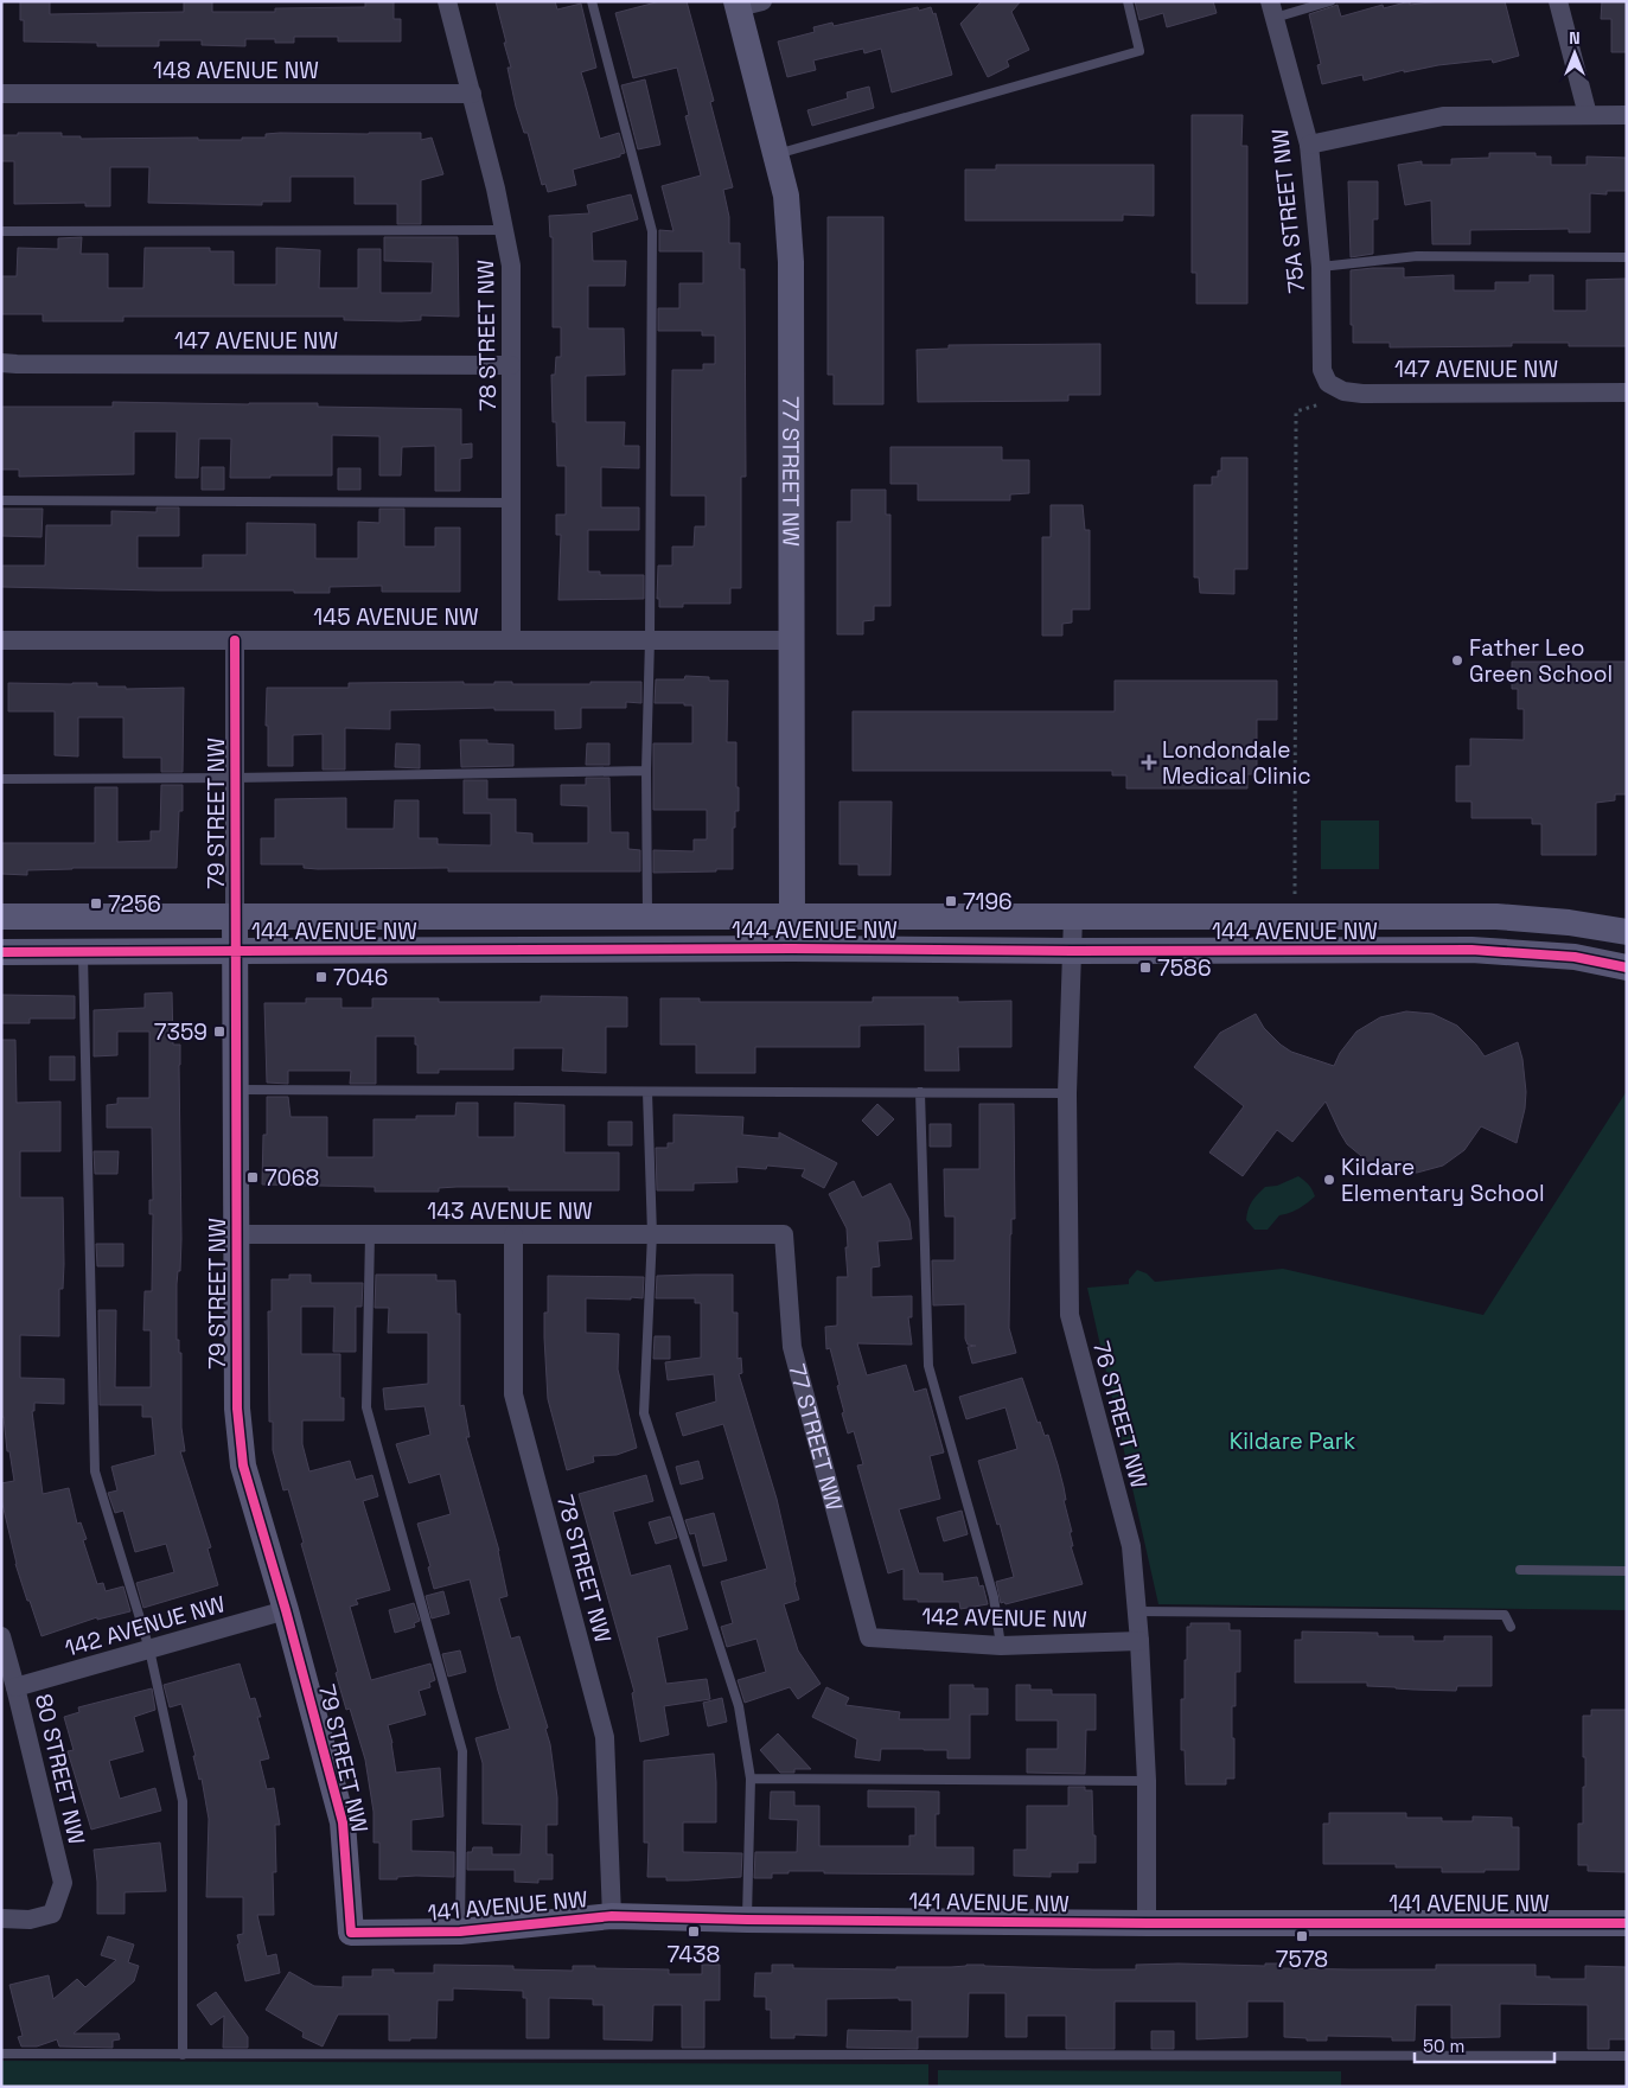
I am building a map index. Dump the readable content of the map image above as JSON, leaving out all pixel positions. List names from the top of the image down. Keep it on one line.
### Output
{"streets":{"street":["148 AVENUE NW","75A STREET NW","78 STREET NW","147 AVENUE NW","77 STREET NW","145 AVENUE NW","79 STREET NW","144 AVENUE NW","143 AVENUE NW","76 STREET NW","142 AVENUE NW","80 STREET NW","141 AVENUE NW"]},"crossings":[["148 AVENUE NW","78 STREET NW"],["75A STREET NW","147 AVENUE NW"],["78 STREET NW","147 AVENUE NW"],["78 STREET NW","145 AVENUE NW"],["78 STREET NW","143 AVENUE NW"],["78 STREET NW","141 AVENUE NW"],["77 STREET NW","145 AVENUE NW"],["77 STREET NW","144 AVENUE NW"],["77 STREET NW","143 AVENUE NW"],["77 STREET NW","142 AVENUE NW"],["145 AVENUE NW","79 STREET NW"],["79 STREET NW","144 AVENUE NW"],["79 STREET NW","143 AVENUE NW"],["79 STREET NW","142 AVENUE NW"],["79 STREET NW","141 AVENUE NW"],["144 AVENUE NW","76 STREET NW"],["76 STREET NW","142 AVENUE NW"],["76 STREET NW","141 AVENUE NW"],["142 AVENUE NW","80 STREET NW"]],"parks":["Kildare Park"],"places":{"other":["Father Leo Green School","Kildare Elementary School"],"health":["Londondale Medical Clinic"],"transit":["7196","7256","7586","7046","7359","7068","7438","7578"]},"scale_bar":"50 m","north":"top"}
